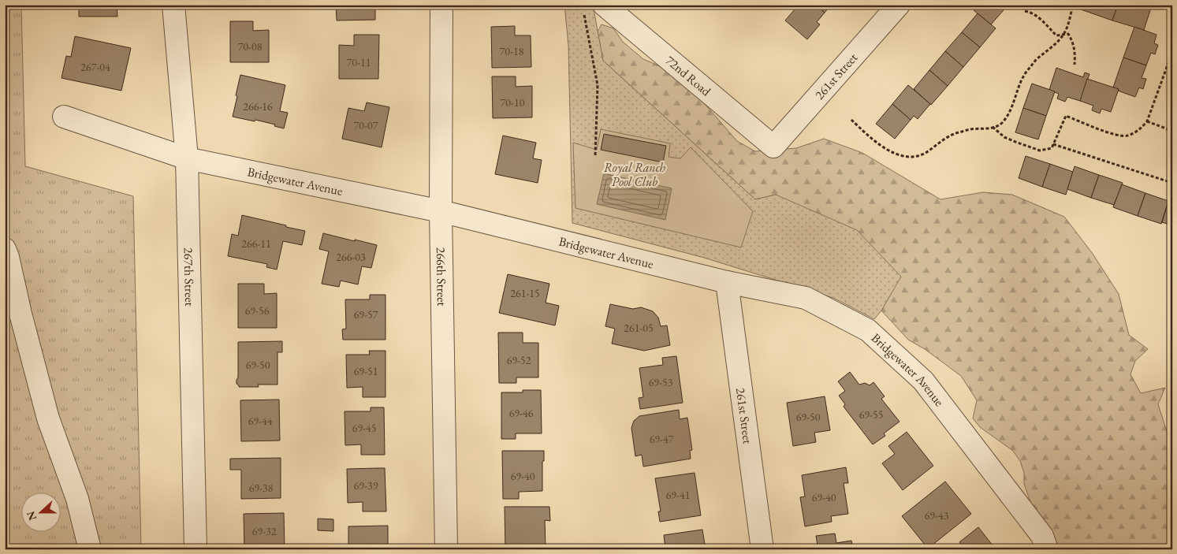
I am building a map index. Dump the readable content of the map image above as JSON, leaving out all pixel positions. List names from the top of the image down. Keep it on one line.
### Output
{"streets":{"street":["72nd Road","261st Street","Bridgewater Avenue","267th Street","266th Street"]},"crossings":[["72nd Road","261st Street"],["261st Street","Bridgewater Avenue"],["Bridgewater Avenue","267th Street"],["Bridgewater Avenue","266th Street"]],"parks":["Royal Ranch Pool Club"],"house_numbers":["70-08","70-18","70-11","267-04","70-10","266-16","70-07","266-11","266-03","261-15","69-56","69-57","261-05","69-52","69-50","69-51","69-53","69-46","69-55","69-50","69-44","69-45","69-47","69-40","69-39","69-38","69-41","69-40","69-43","69-32"],"north":"left"}
